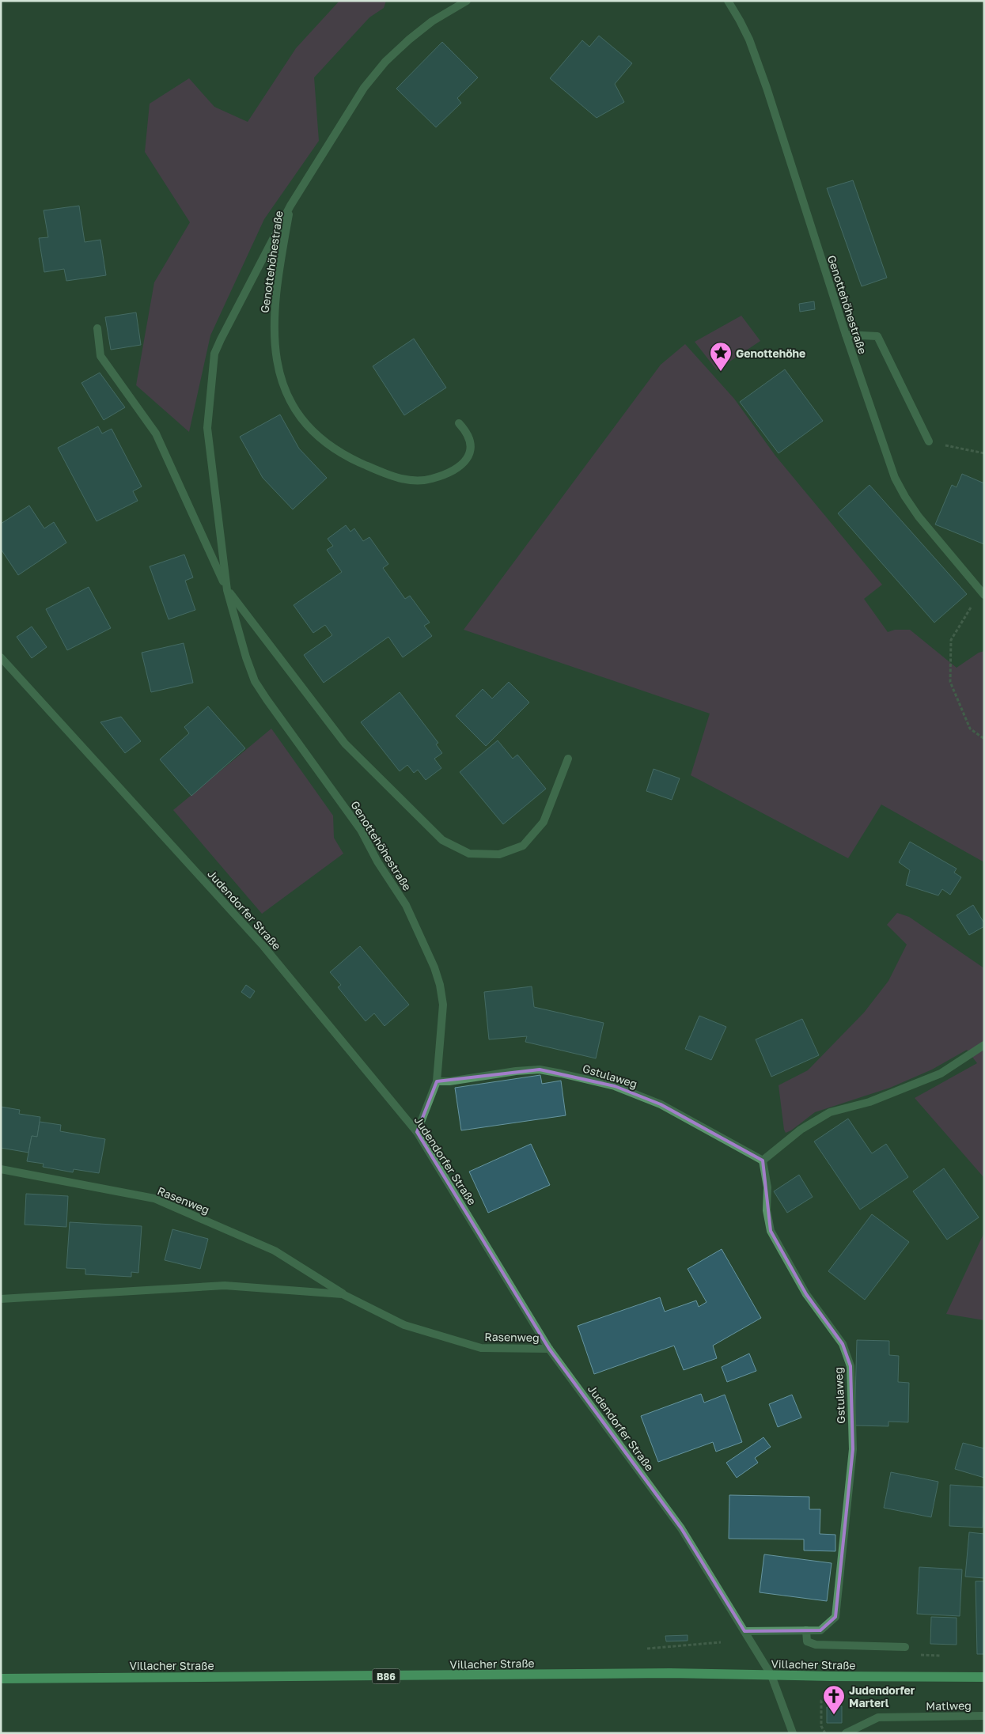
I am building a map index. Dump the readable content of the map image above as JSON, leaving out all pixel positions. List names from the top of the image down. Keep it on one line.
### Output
{"streets":{"main road":["Villacher Straße","B86"],"street":["Genottehöhestraße","Judendorfer Straße","Gstulaweg","Rasenweg","Matlweg"]},"crossings":[["Genottehöhestraße","Judendorfer Straße"],["Genottehöhestraße","Gstulaweg"],["Judendorfer Straße","Gstulaweg"],["Judendorfer Straße","Rasenweg"],["Judendorfer Straße","Villacher Straße"]],"places":{"place":["Genottehöhe"],"church":["Judendorfer Marterl"]}}
